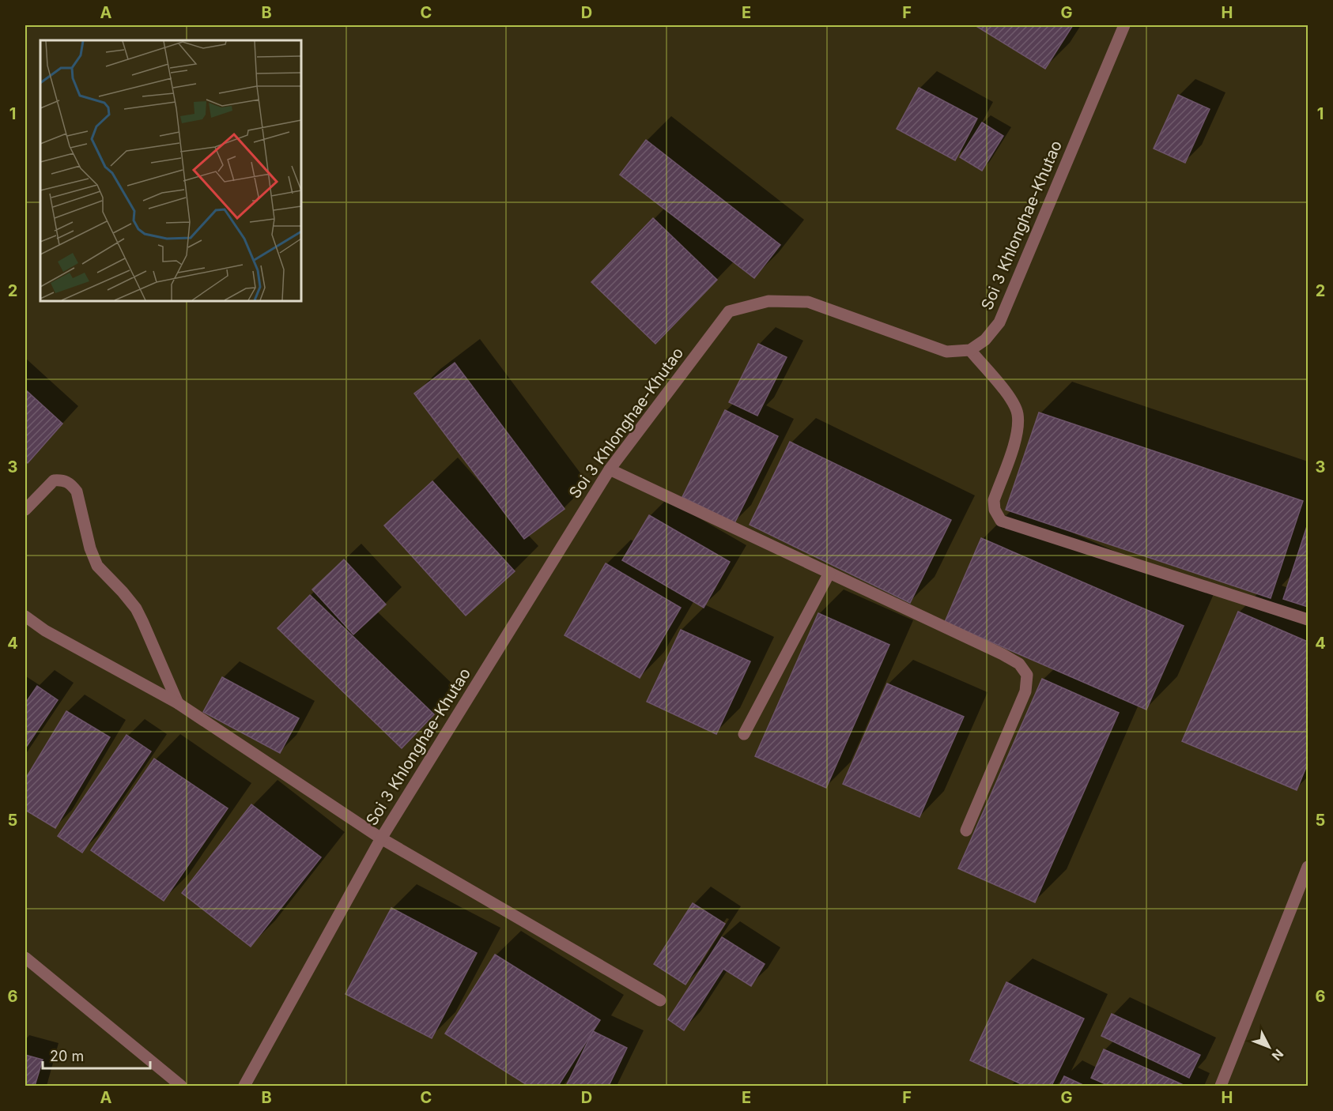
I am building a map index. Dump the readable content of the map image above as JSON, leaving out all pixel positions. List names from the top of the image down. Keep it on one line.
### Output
{"streets":{"street":["Soi 3 Khlonghae-Khutao"]},"scale_bar":"20 m","north":"bottom right","grid":{"columns":["A","B","C","D","E","F","G","H"],"rows":["1","2","3","4","5","6"]}}
